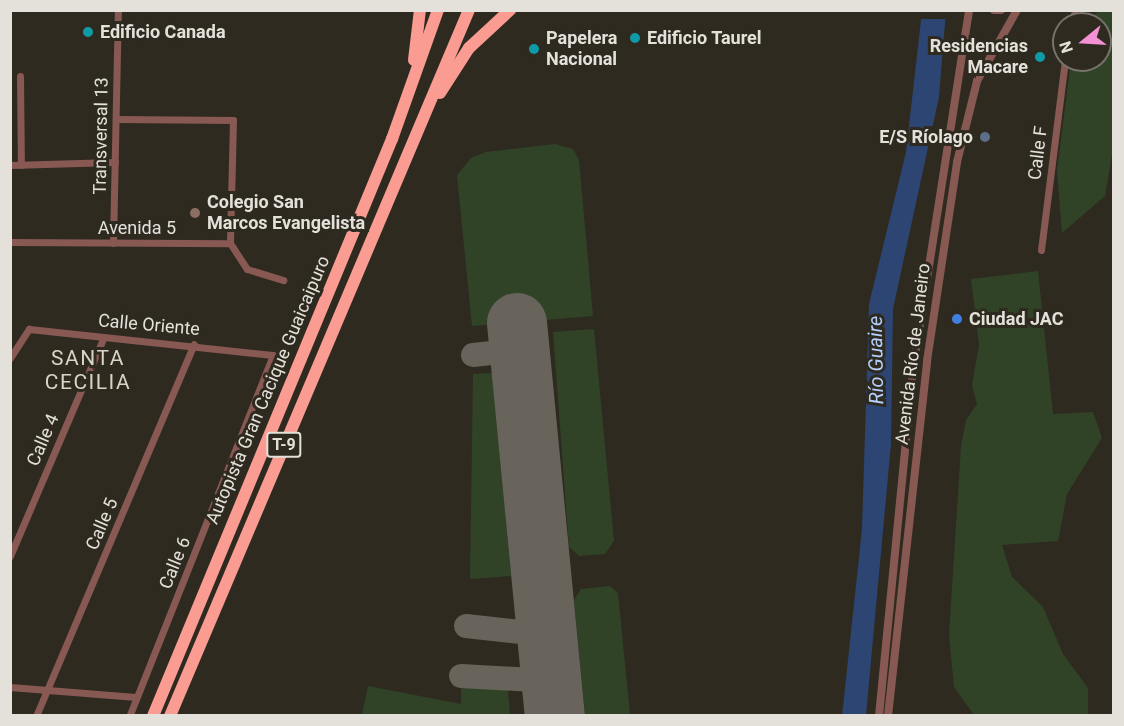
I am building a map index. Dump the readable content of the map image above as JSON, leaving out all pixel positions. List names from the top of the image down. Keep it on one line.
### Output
{"streets":{"highway":["Autopista Gran Cacique Guaicaipuro","T-9"],"street":["Transversal 13","Calle F","Avenida 5","Calle Oriente","Avenida Río de Janeiro","Calle 4","Calle 5","Calle 6"]},"crossings":[["Transversal 13","Avenida 5"],["Calle Oriente","Calle 4"],["Calle Oriente","Calle 5"],["Calle Oriente","Calle 6"]],"districts":["SANTA CECILIA"],"water":["Río Guaire"],"places":["Edificio Canada","Edificio Taurel","Papelera Nacional","Residencias Macare","E/S Ríolago","Colegio San Marcos Evangelista","Ciudad JAC"],"north":"left"}
